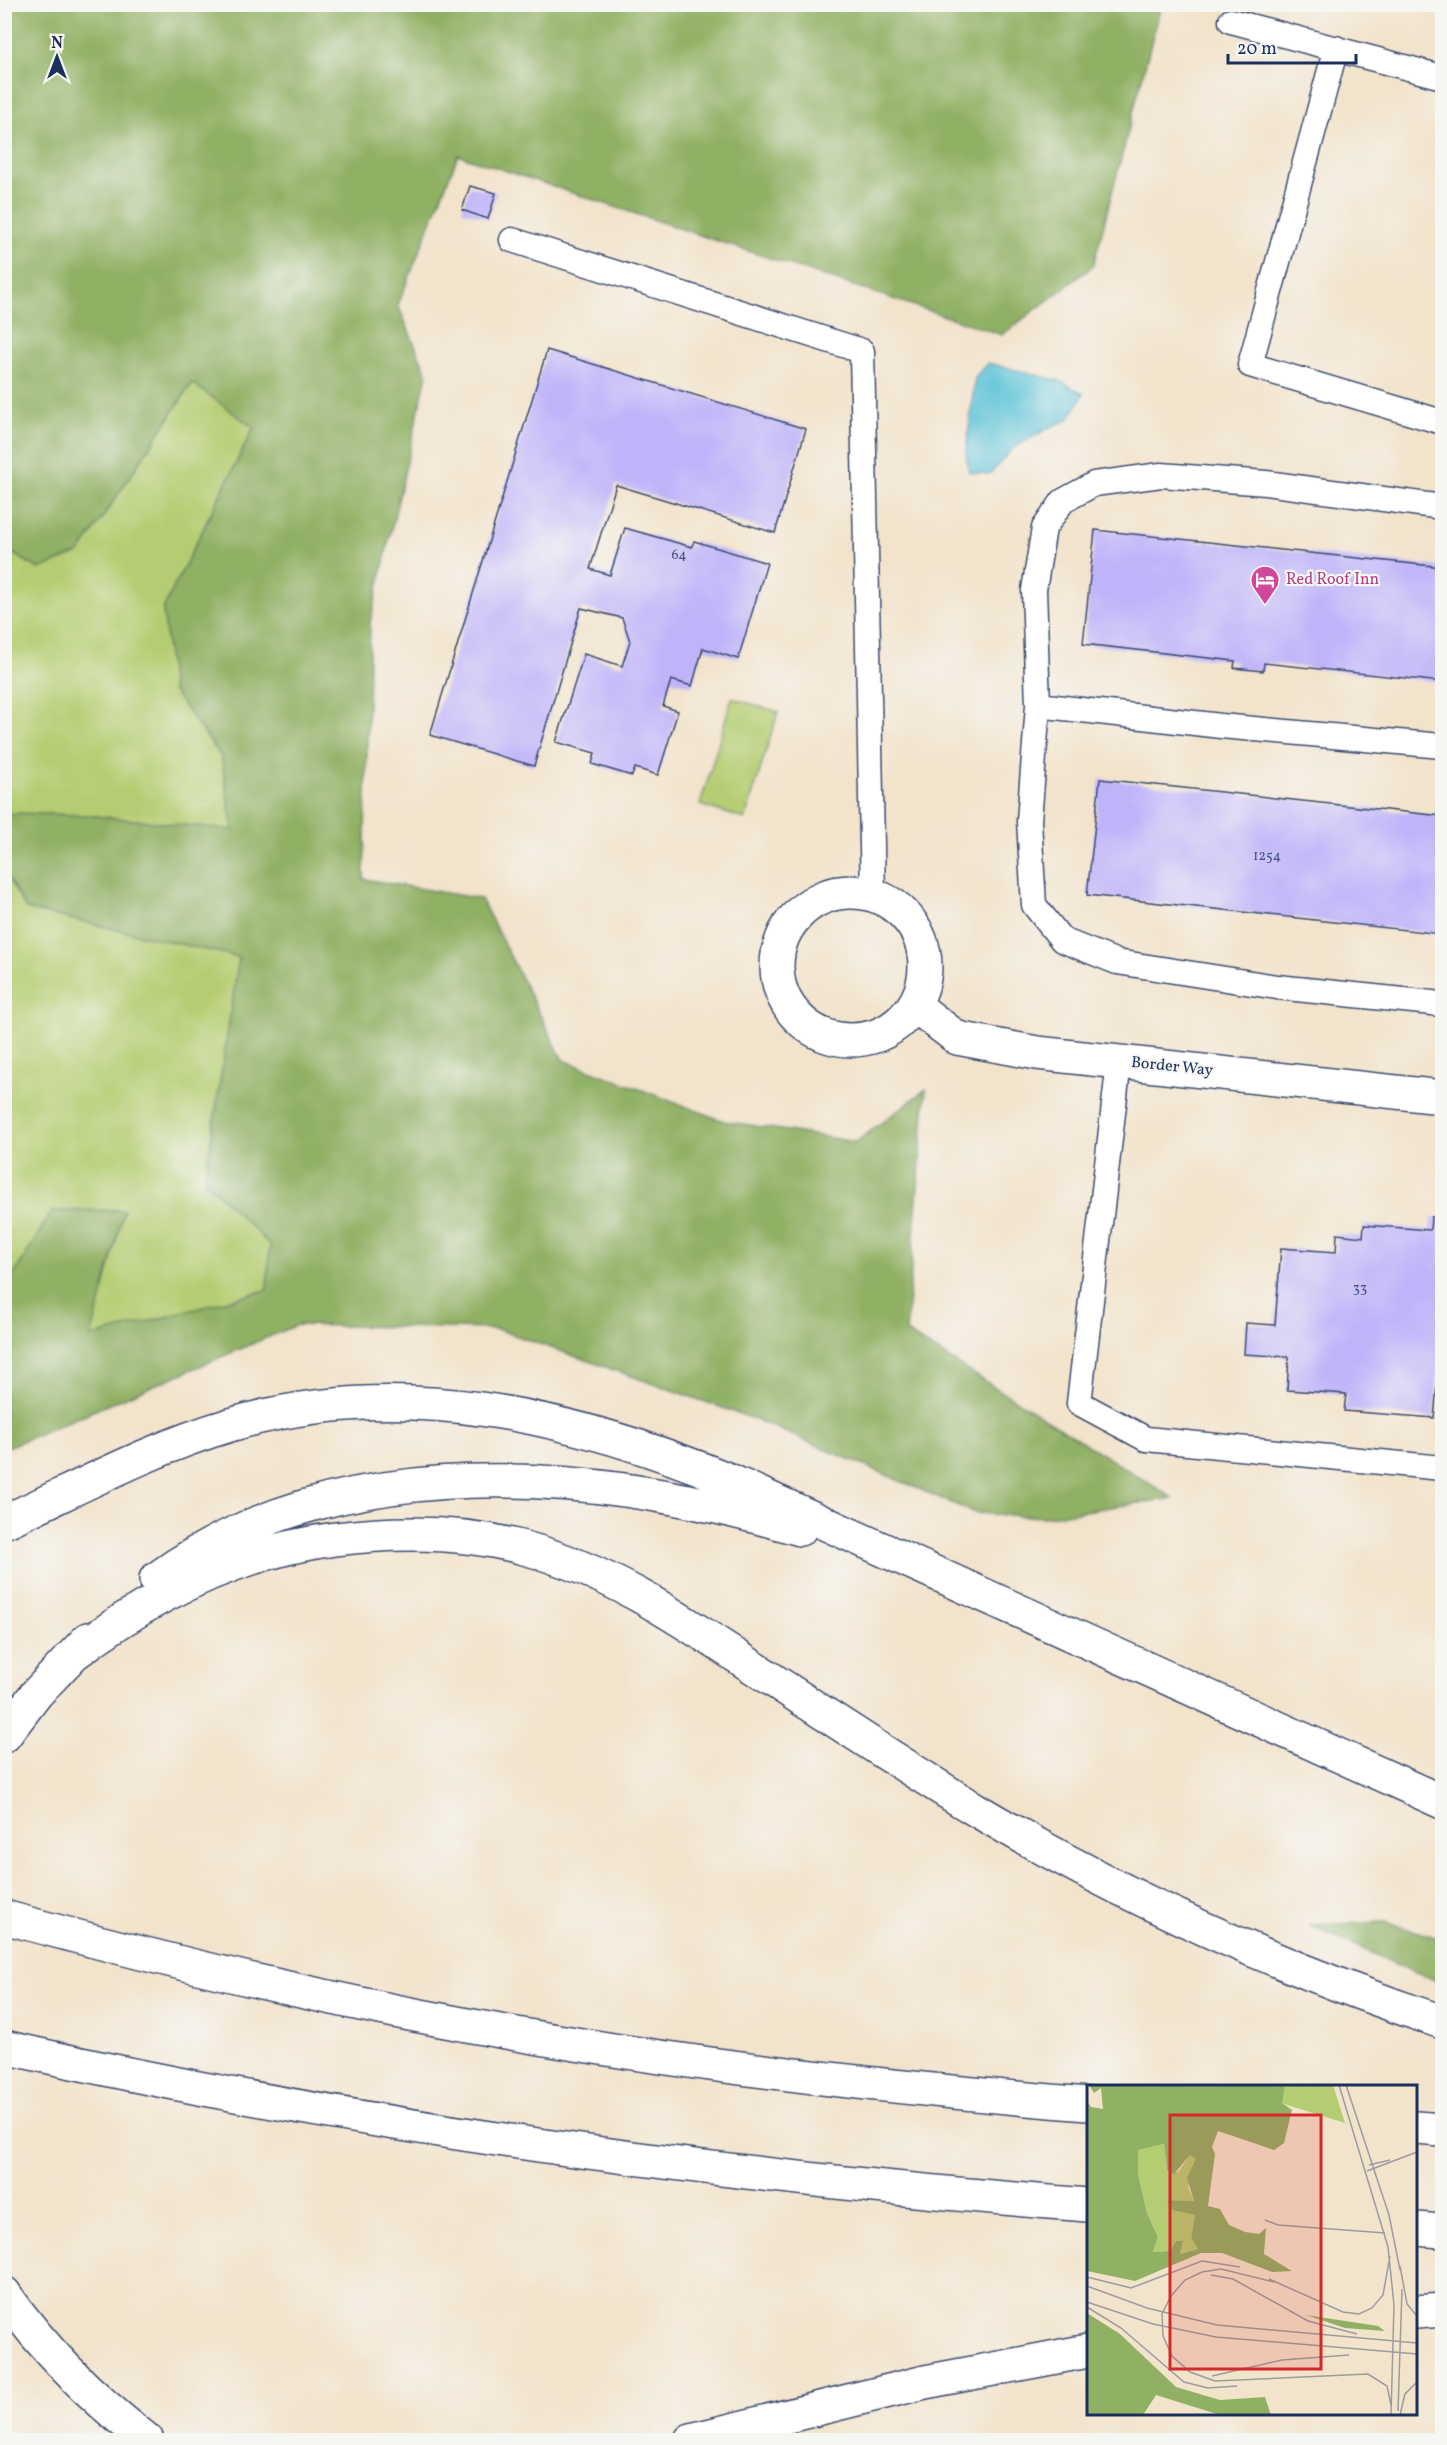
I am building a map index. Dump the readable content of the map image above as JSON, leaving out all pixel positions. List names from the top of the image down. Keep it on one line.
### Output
{"streets":{"main road":["Border Way"]},"places":{"hotel":["Red Roof Inn"]},"house_numbers":["64","1254","33"],"scale_bar":"20 m","north":"top"}
